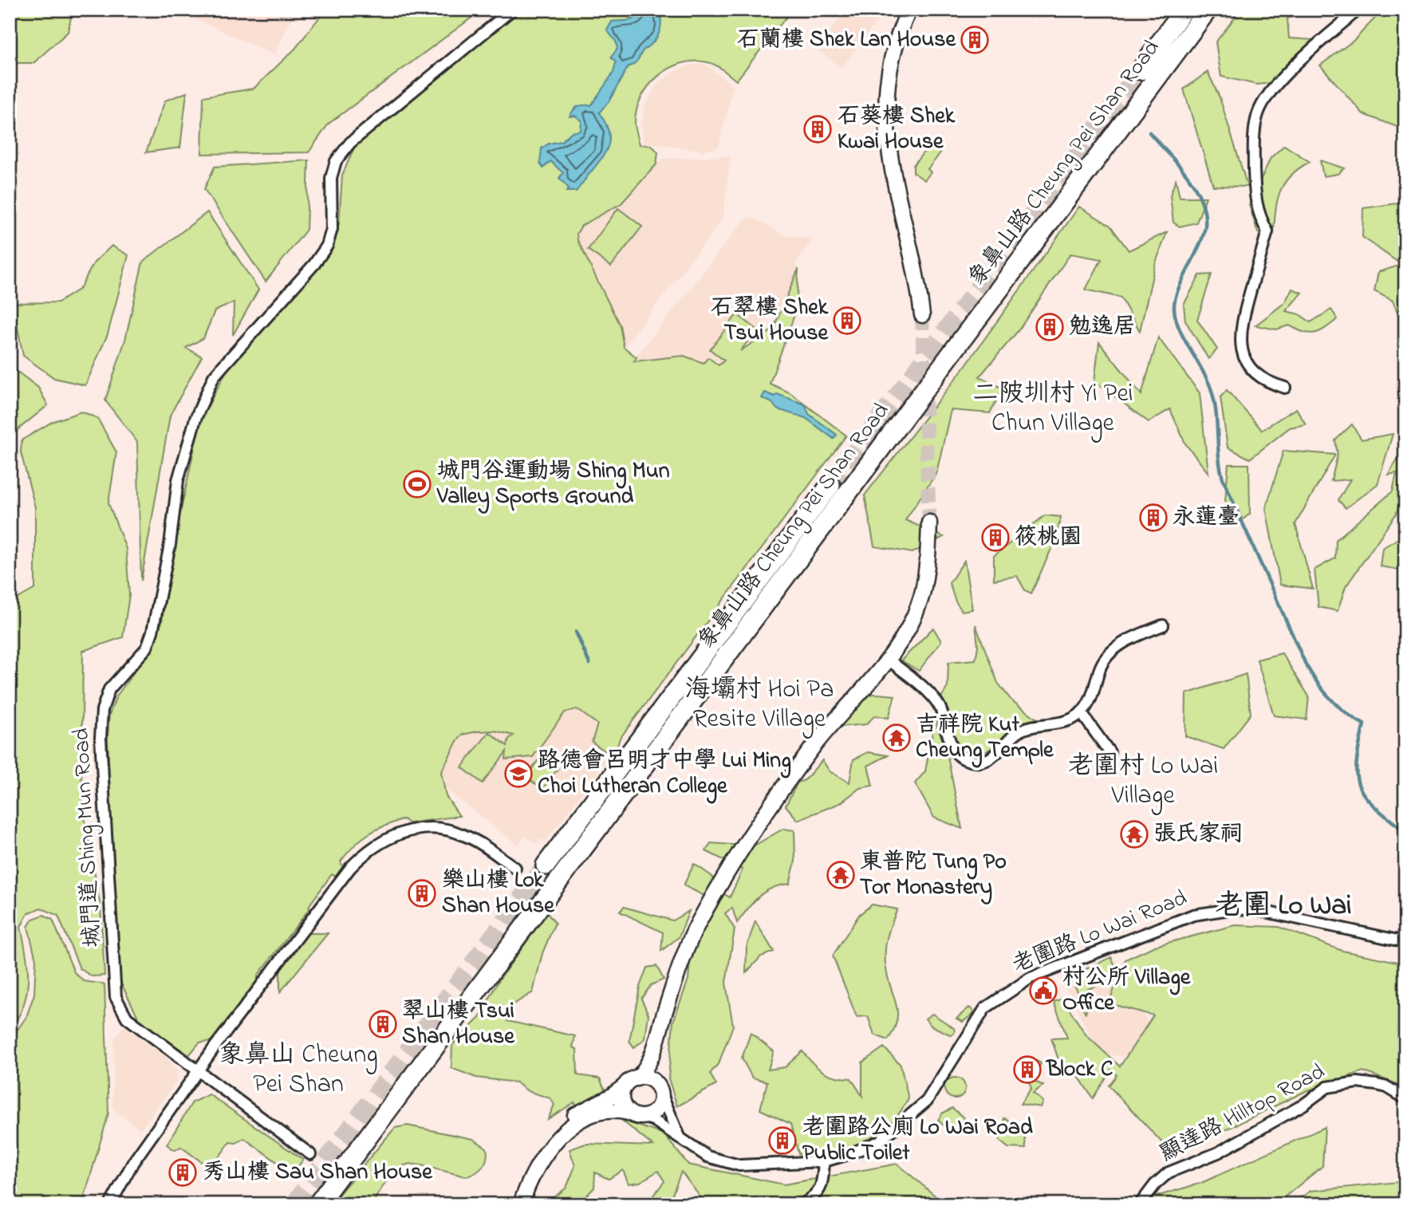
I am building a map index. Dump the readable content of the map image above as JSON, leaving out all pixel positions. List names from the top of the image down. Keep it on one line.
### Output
{"streets":{"highway":["象鼻山路 Cheung Pei Shan Road"],"street":["城門道 Shing Mun Road","老圍路 Lo Wai Road","顯達路 Hilltop Road"]},"districts":["二陂圳村 Yi Pei Chun Village","海壩村 Hoi Pa Resite Village","老圍村 Lo Wai Village","老圍 Lo Wai","象鼻山 Cheung Pei Shan"],"places":{"building":["石蘭樓 Shek Lan House","石葵樓 Shek Kwai House","石翠樓 Shek Tsui House","勉逸居","永蓮臺","筱桃園","樂山樓 Lok Shan House","翠山樓 Tsui Shan House","Block C","老圍路公廁 Lo Wai Road Public Toilet","秀山樓 Sau Shan House"],"sports":["城門谷運動場 Shing Mun Valley Sports Ground"],"temple":["吉祥院 Kut Cheung Temple","張氏家祠","東普陀 Tung Po Tor Monastery"],"school or university":["路德會呂明才中學 Lui Ming Choi Lutheran College"],"public building":["村公所 Village Office"]}}
